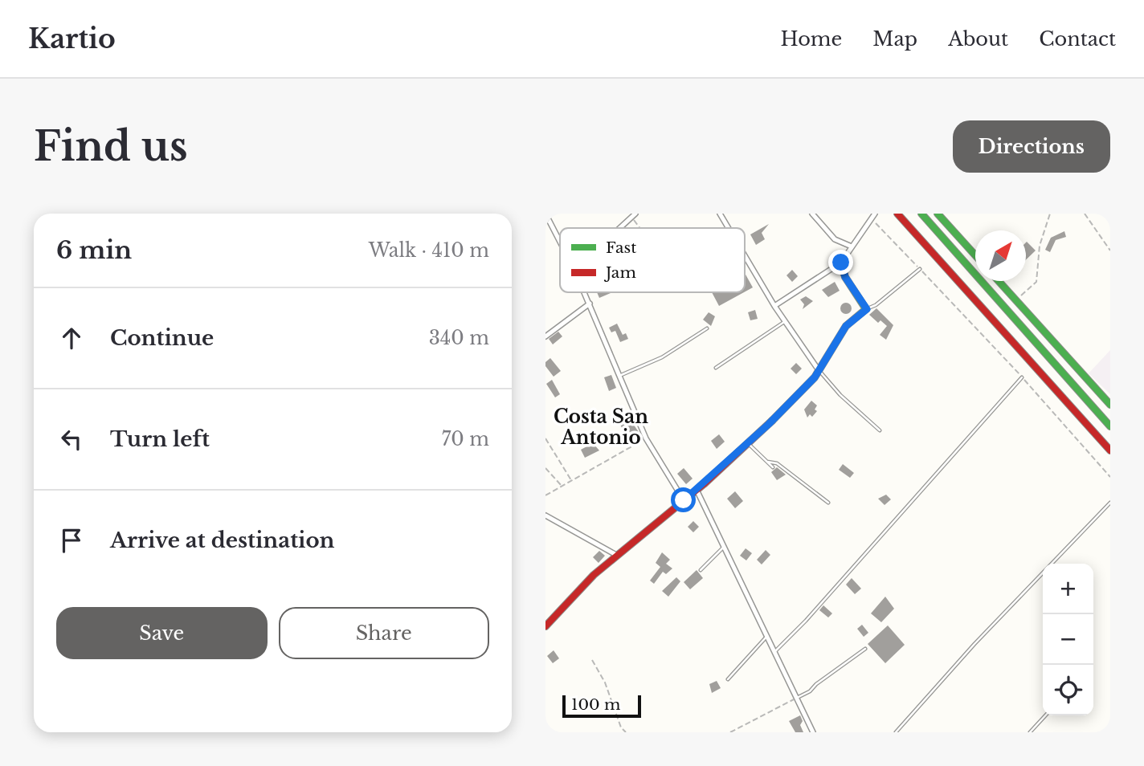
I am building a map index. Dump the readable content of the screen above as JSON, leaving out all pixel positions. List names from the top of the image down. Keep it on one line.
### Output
{"districts":["Costa San Antonio"],"legend":["Fast","Jam"],"scale_bar":"100 m","north":"top right","page":{"header":"Kartio","nav":["Home","Map","About","Contact"],"buttons":["Directions",["Save","Share"]],"title":"Find us","heading":["6 min","Walk · 410 m"],"list":[["Continue","340 m"],["Turn left","70 m"],"Arrive at destination"],"map_buttons":["+","−"],"scale":"100 m"}}
